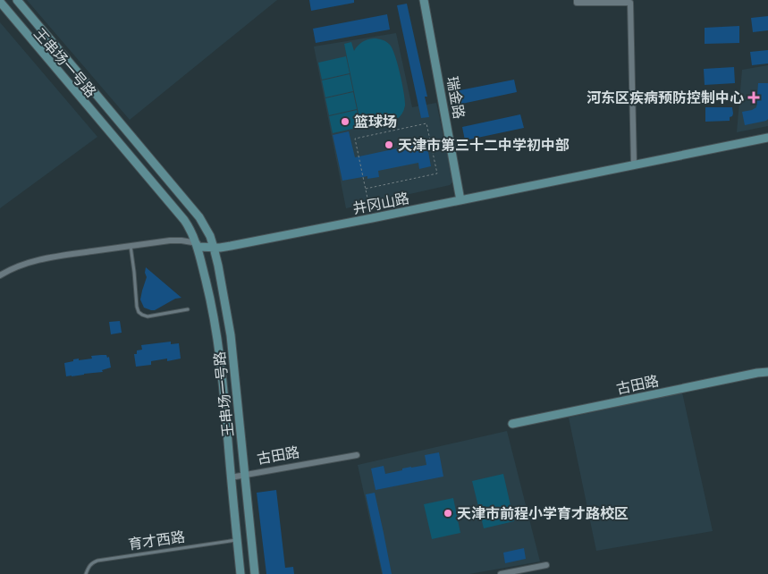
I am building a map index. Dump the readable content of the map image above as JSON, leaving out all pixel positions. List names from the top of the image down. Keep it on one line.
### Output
{"streets":{"main road":["王串场一号路","瑞金路","井冈山路","古田路"],"lane":["育才西路"]},"crossings":[["王串场一号路","井冈山路"],["王串场一号路","古田路"],["王串场一号路","育才西路"],["瑞金路","井冈山路"]],"places":{"health":["河东区疾病预防控制中心"],"other":["篮球场","天津市第三十二中学初中部","天津市前程小学育才路校区"]}}
